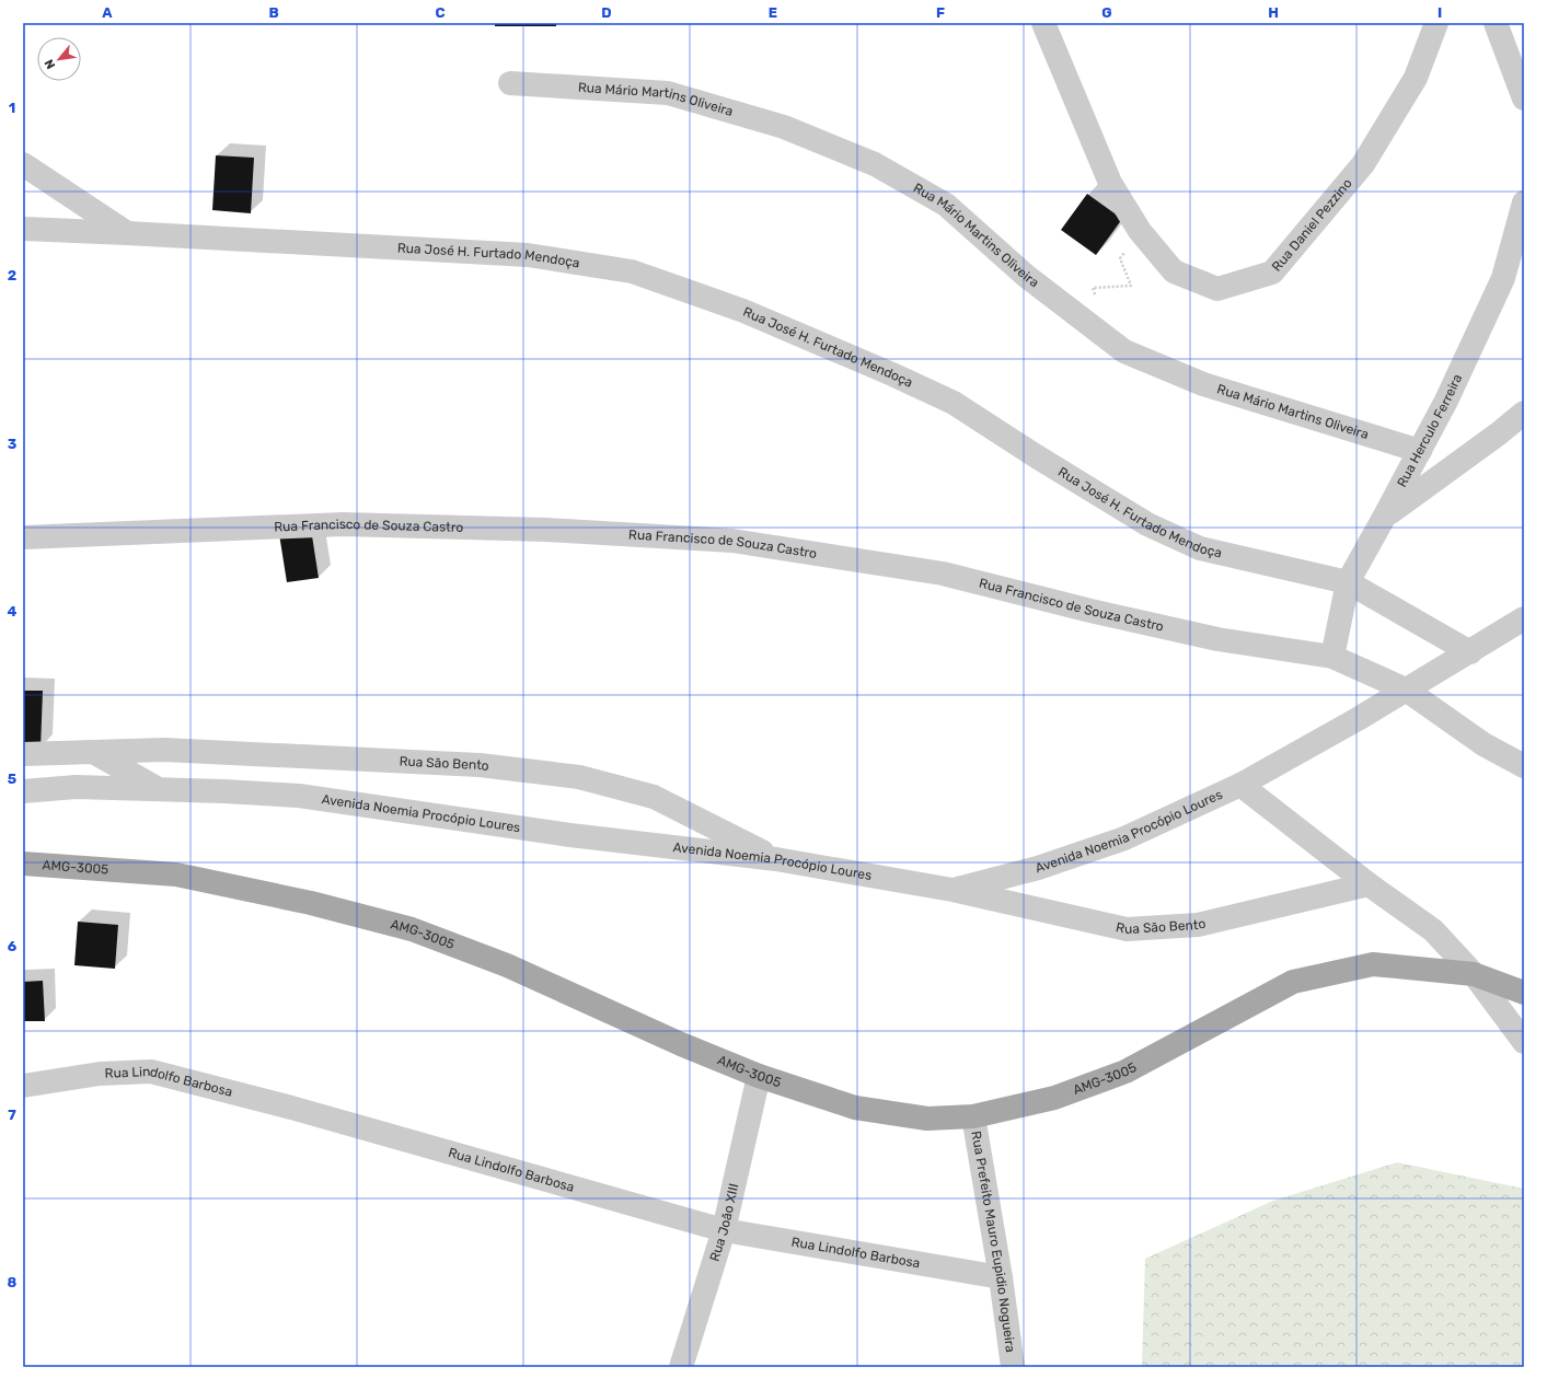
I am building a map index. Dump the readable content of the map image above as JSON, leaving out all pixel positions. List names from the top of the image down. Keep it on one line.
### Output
{"streets":{"main road":["AMG-3005"],"street":["Rua Mário Martins Oliveira","Rua Daniel Pezzino","Rua José H. Furtado Mendoça","Rua Herculo Ferreira","Rua Francisco de Souza Castro","Rua São Bento","Avenida Noemia Procópio Loures","Rua Lindolfo Barbosa","Rua João XIII","Rua Prefeito Mauro Eupidio Nogueira"]},"crossings":[["Rua Mário Martins Oliveira","Rua Herculo Ferreira"],["Rua José H. Furtado Mendoça","Rua Herculo Ferreira"],["Rua José H. Furtado Mendoça","Avenida Noemia Procópio Loures"],["Rua Herculo Ferreira","Rua Francisco de Souza Castro"],["Rua Francisco de Souza Castro","Avenida Noemia Procópio Loures"],["Rua São Bento","Avenida Noemia Procópio Loures"],["AMG-3005","Rua João XIII"],["AMG-3005","Rua Prefeito Mauro Eupidio Nogueira"],["Rua Lindolfo Barbosa","Rua João XIII"],["Rua Lindolfo Barbosa","Rua Prefeito Mauro Eupidio Nogueira"]],"north":"bottom left","grid":{"columns":["A","B","C","D","E","F","G","H","I"],"rows":["1","2","3","4","5","6","7","8"]}}
